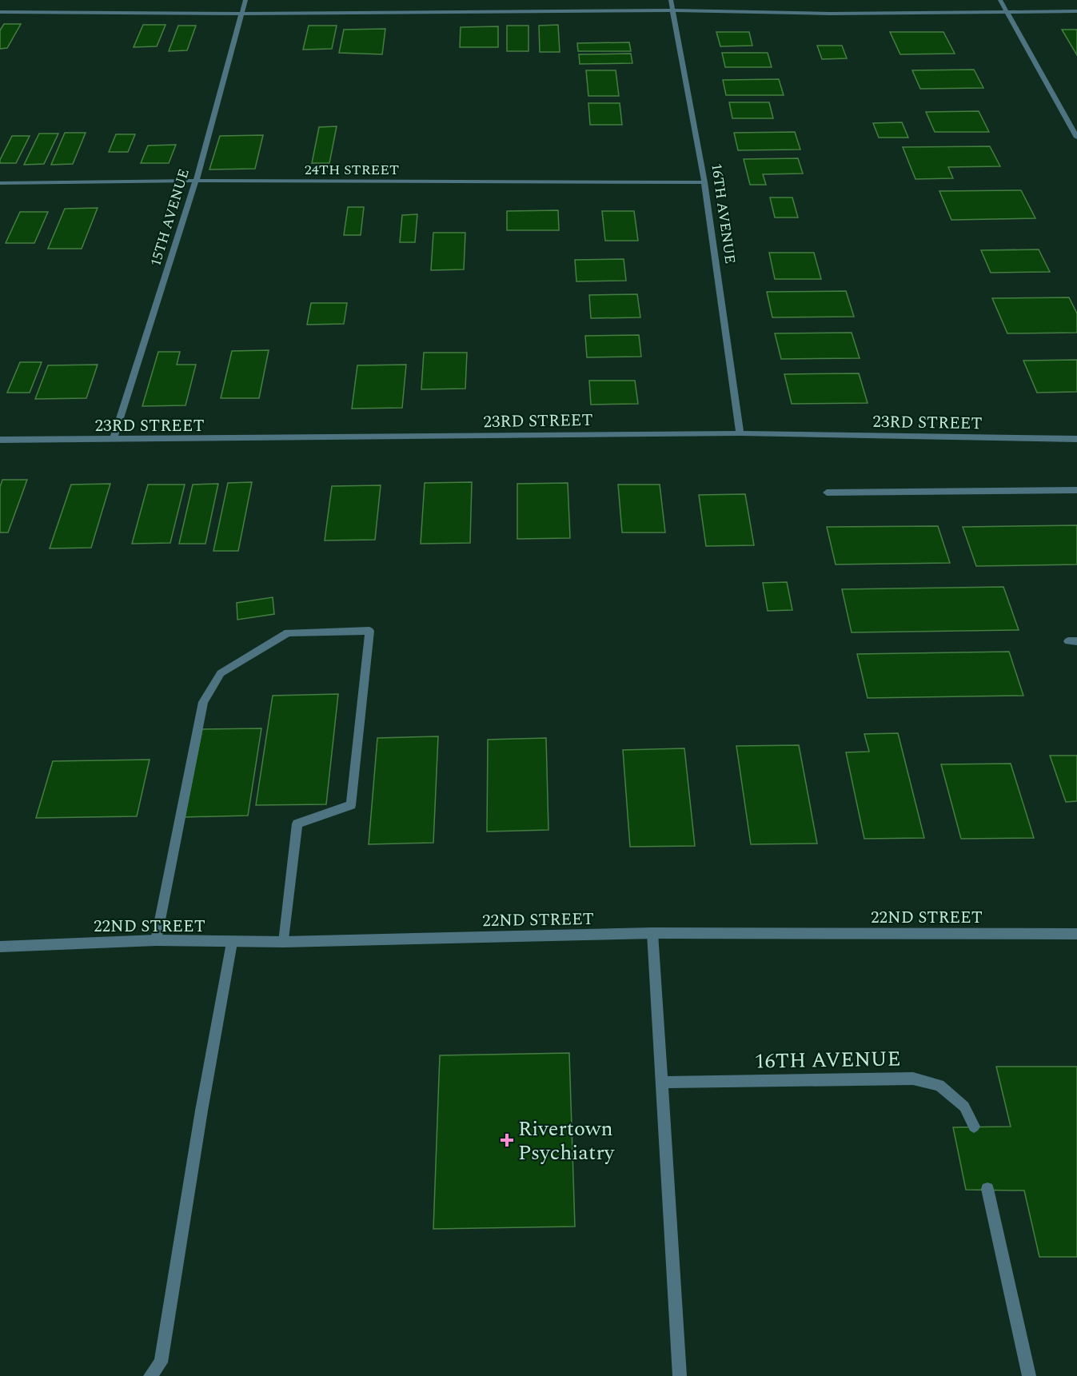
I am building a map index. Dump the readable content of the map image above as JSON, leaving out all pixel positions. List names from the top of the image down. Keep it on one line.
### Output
{"streets":{"street":["24TH STREET","16TH AVENUE","15TH AVENUE","23RD STREET","22ND STREET"]},"crossings":[["24TH STREET","16TH AVENUE"],["24TH STREET","15TH AVENUE"],["16TH AVENUE","23RD STREET"],["15TH AVENUE","23RD STREET"]],"places":{"health":["Rivertown Psychiatry"]}}
